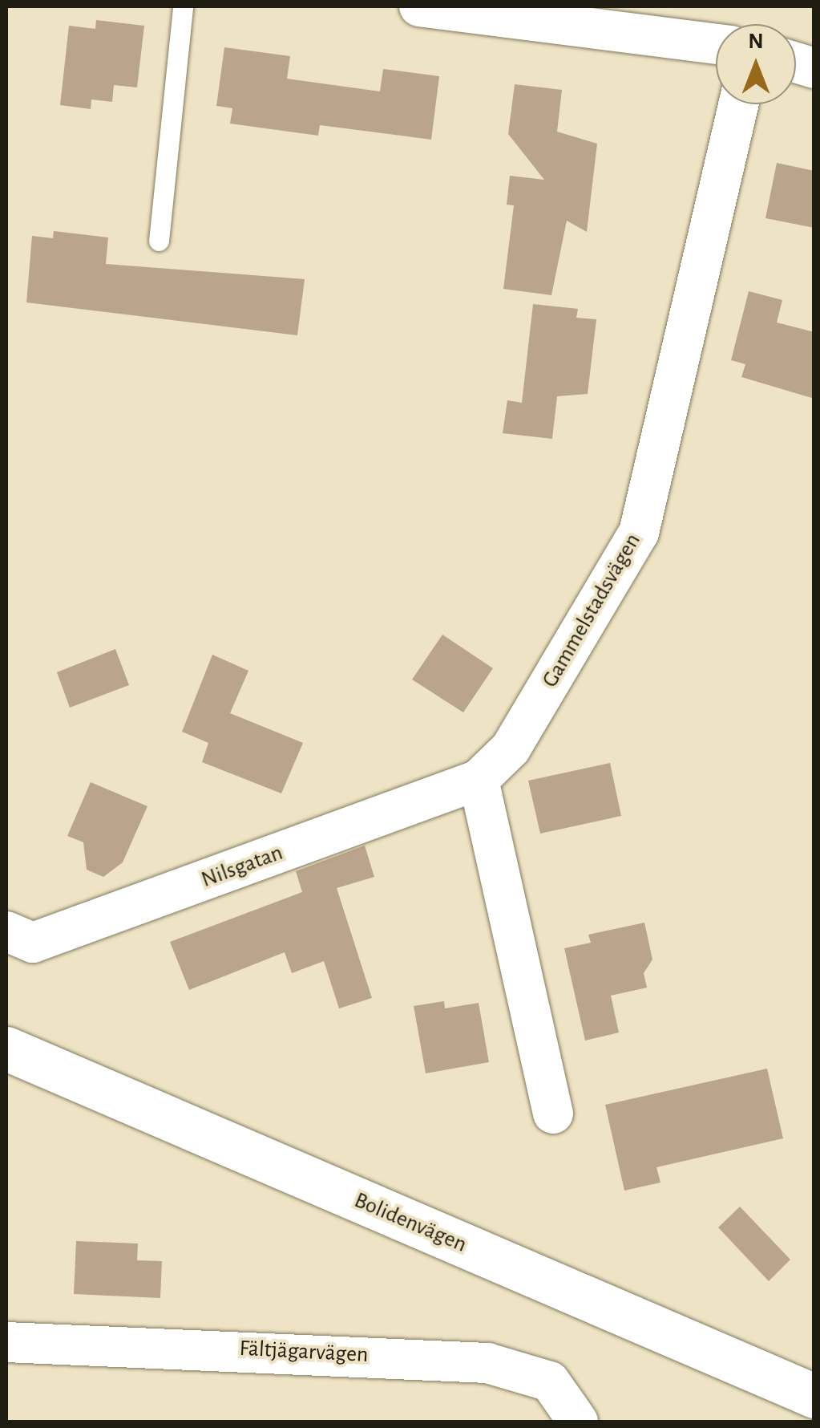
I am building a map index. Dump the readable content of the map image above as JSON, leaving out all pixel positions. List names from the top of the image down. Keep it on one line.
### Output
{"streets":{"main road":["Bolidenvägen"],"street":["Gammelstadsvägen","Nilsgatan","Fältjägarvägen"]},"crossings":[["Gammelstadsvägen","Nilsgatan"]],"north":"top"}
